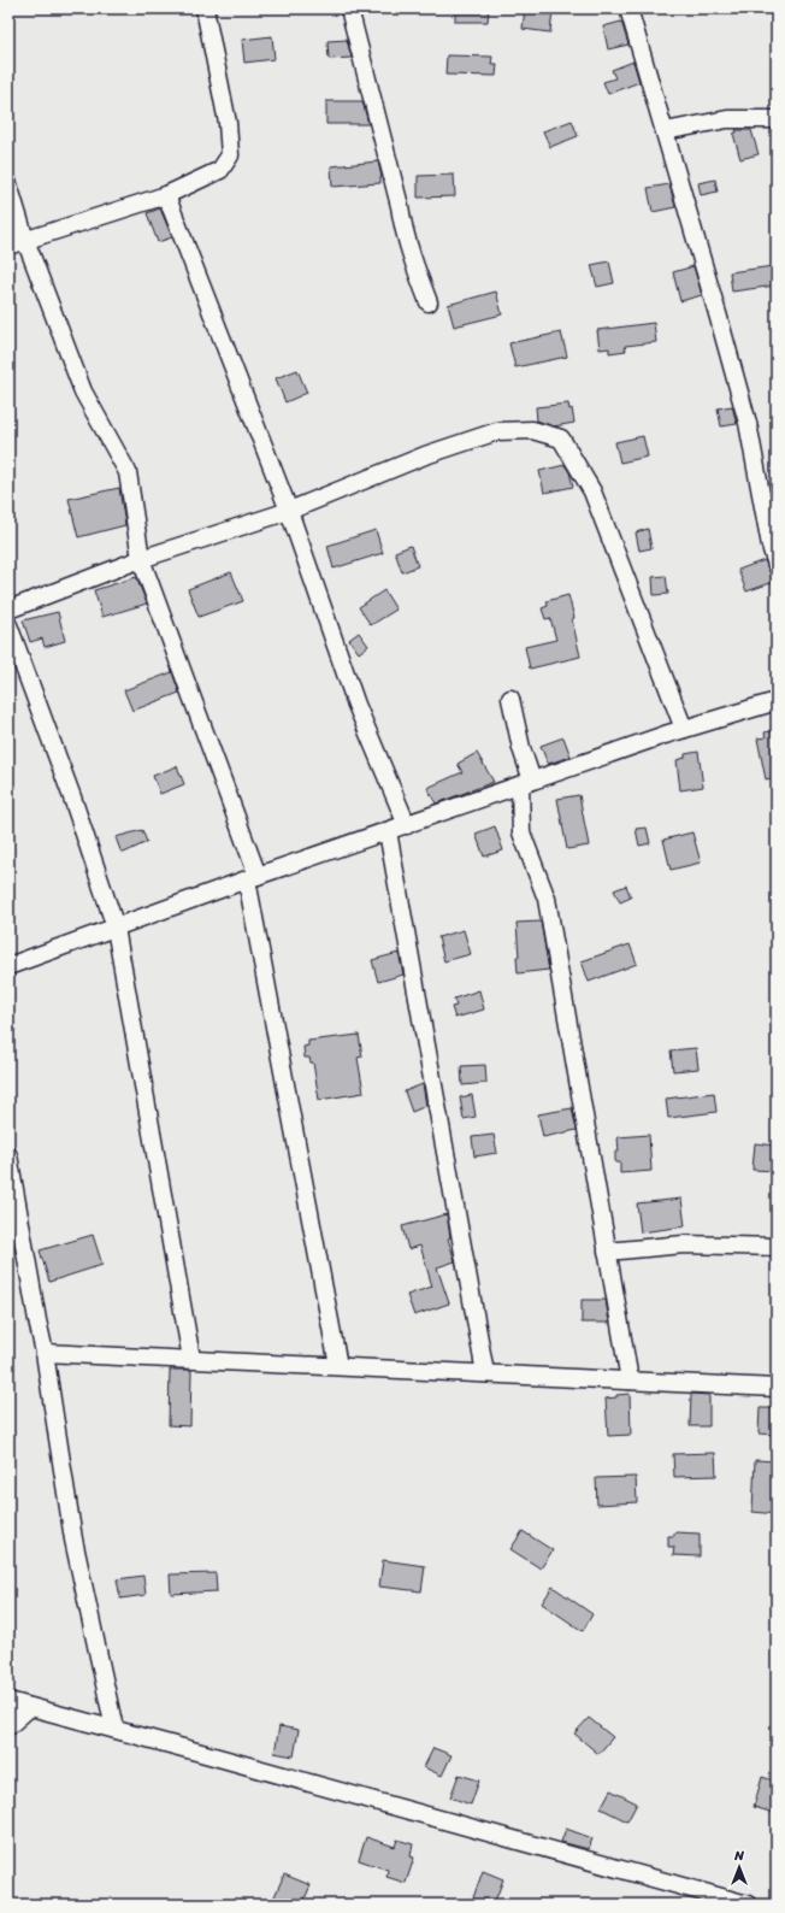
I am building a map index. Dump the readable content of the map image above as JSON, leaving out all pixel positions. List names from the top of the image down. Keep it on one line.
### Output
{"north":"top"}
